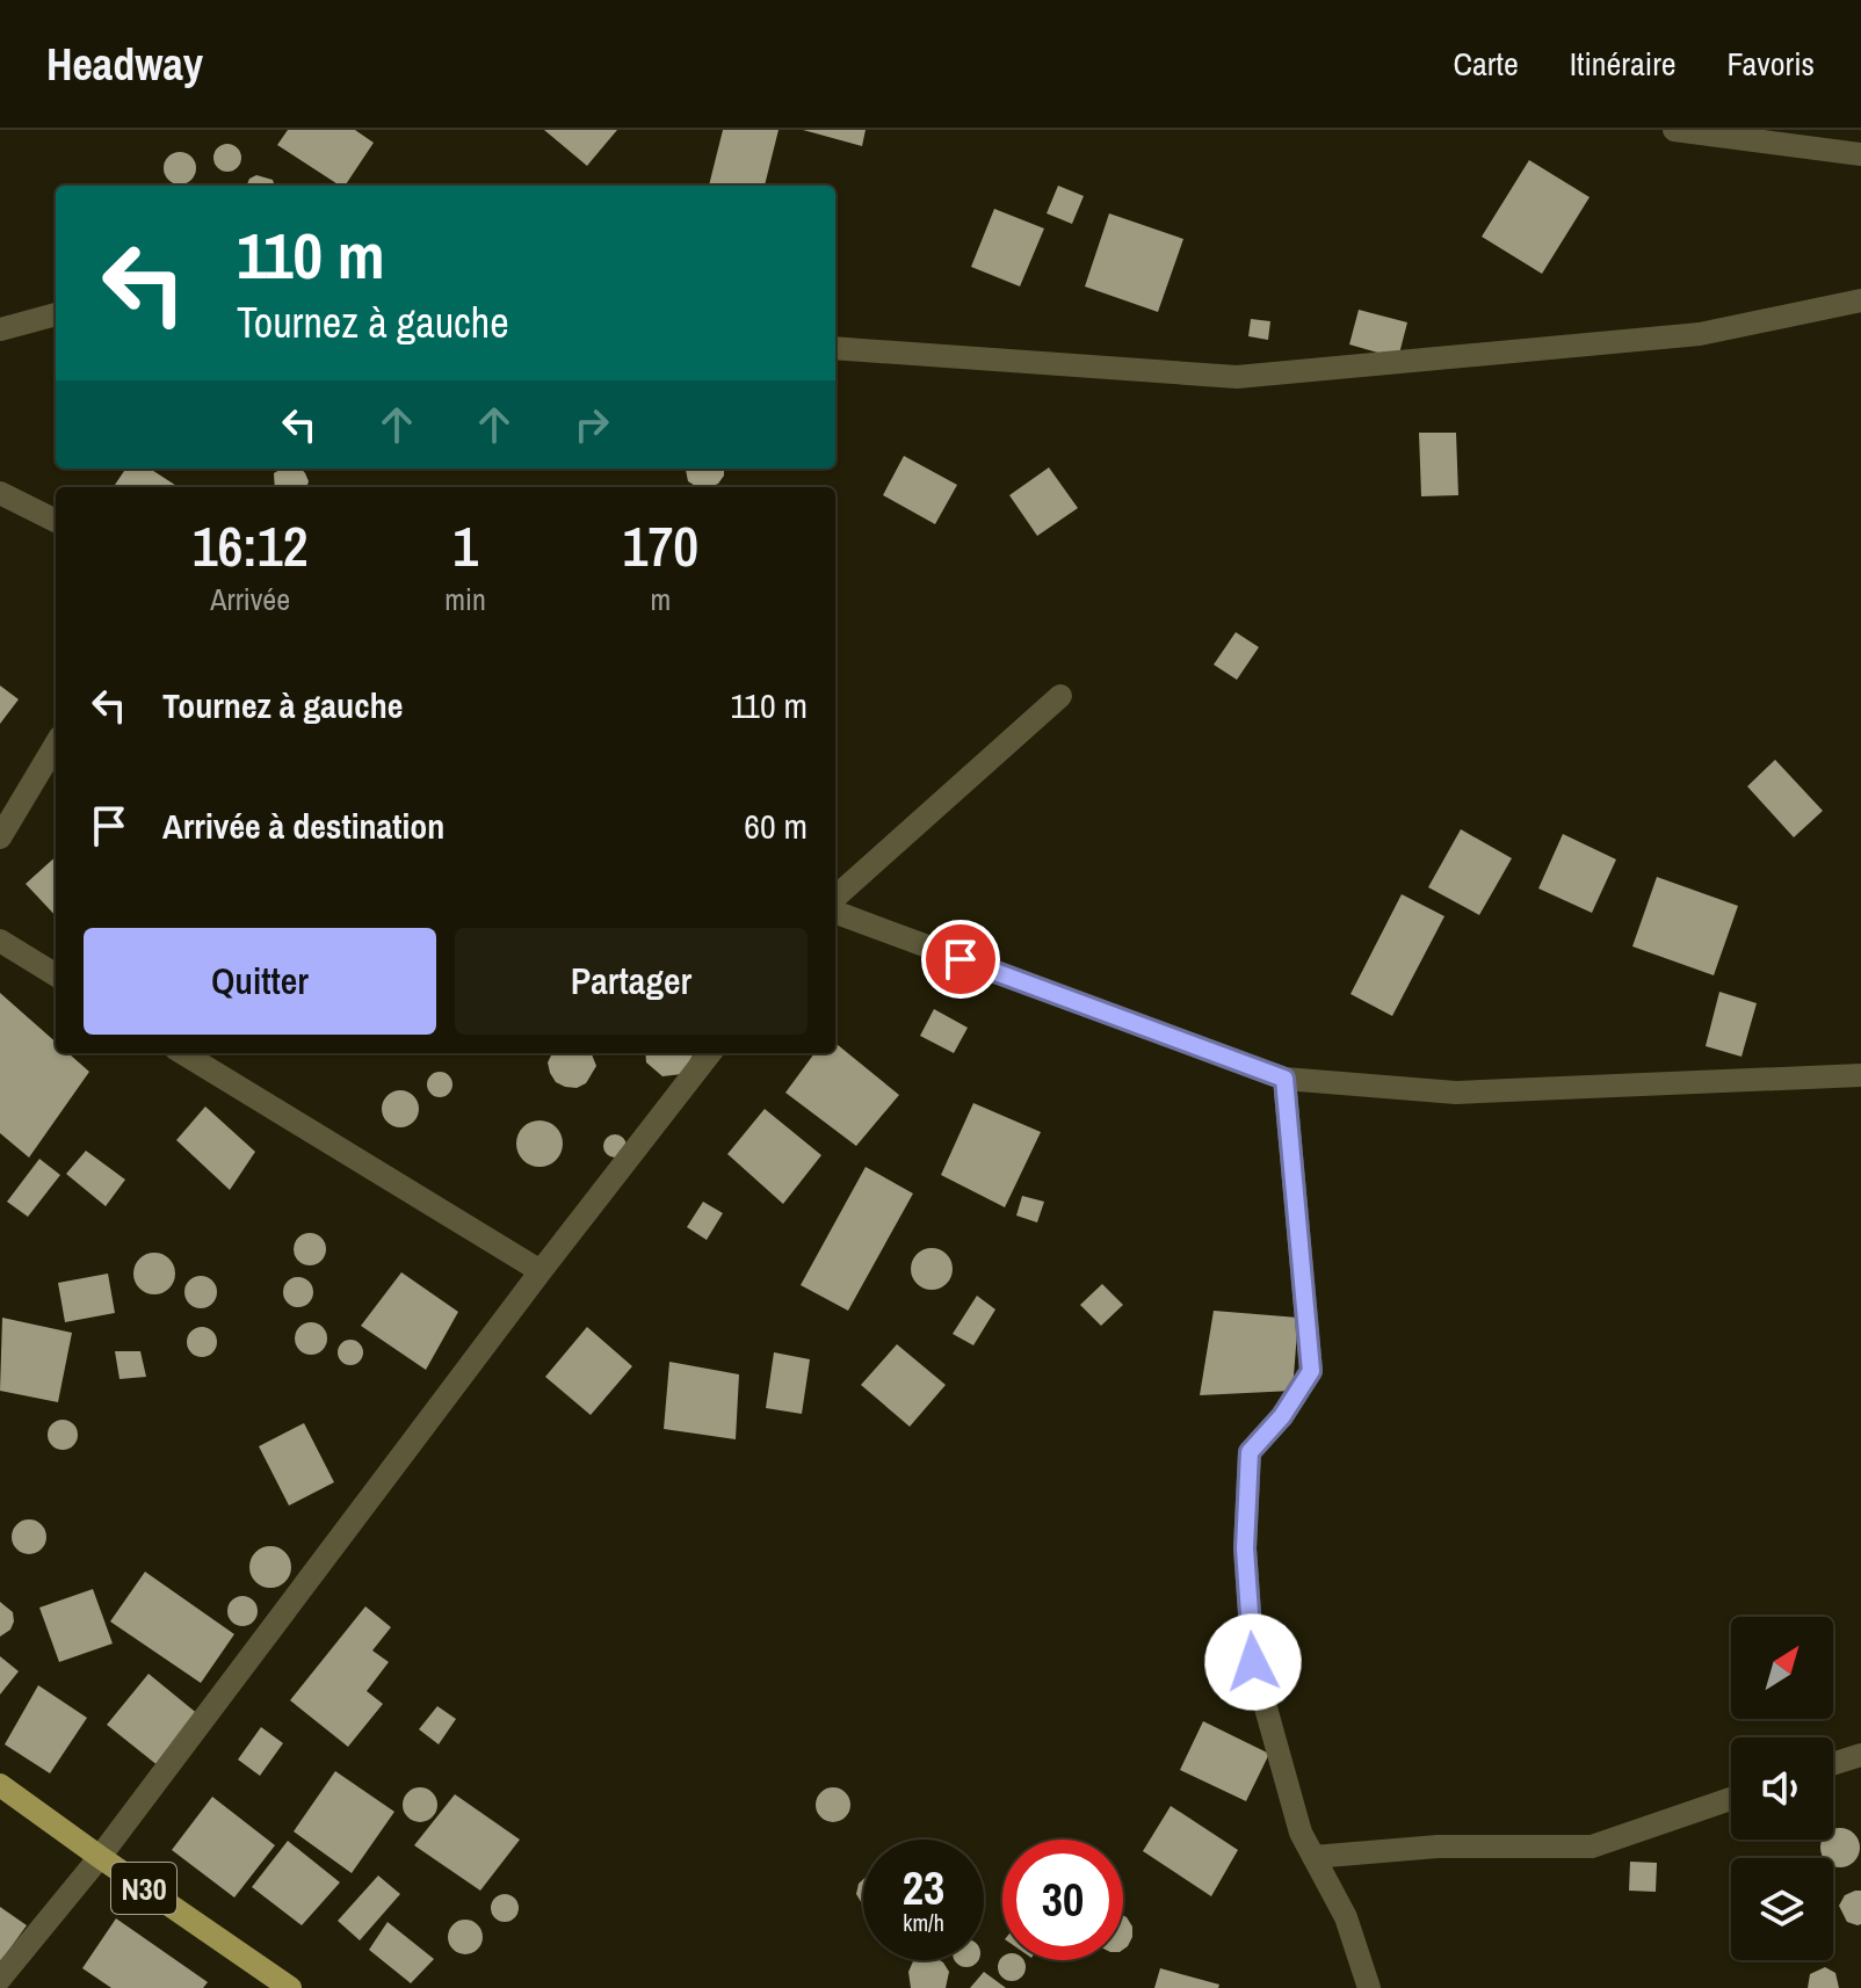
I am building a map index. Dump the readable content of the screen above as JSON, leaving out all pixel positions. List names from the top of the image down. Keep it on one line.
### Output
{"streets":{"main road":["N30"]},"north":"top right","page":{"header":"Headway","nav":["Carte","Itinéraire","Favoris"],"turn":["110 m","Tournez à gauche"],"eta":["16:12","Arrivée","1","min","170","m"],"list":[{"name":"Tournez à gauche","value":"110 m"},{"name":"Arrivée à destination","value":"60 m"}],"buttons":["Quitter","Partager"],"speed":"23 km/h","limit":"30"}}
